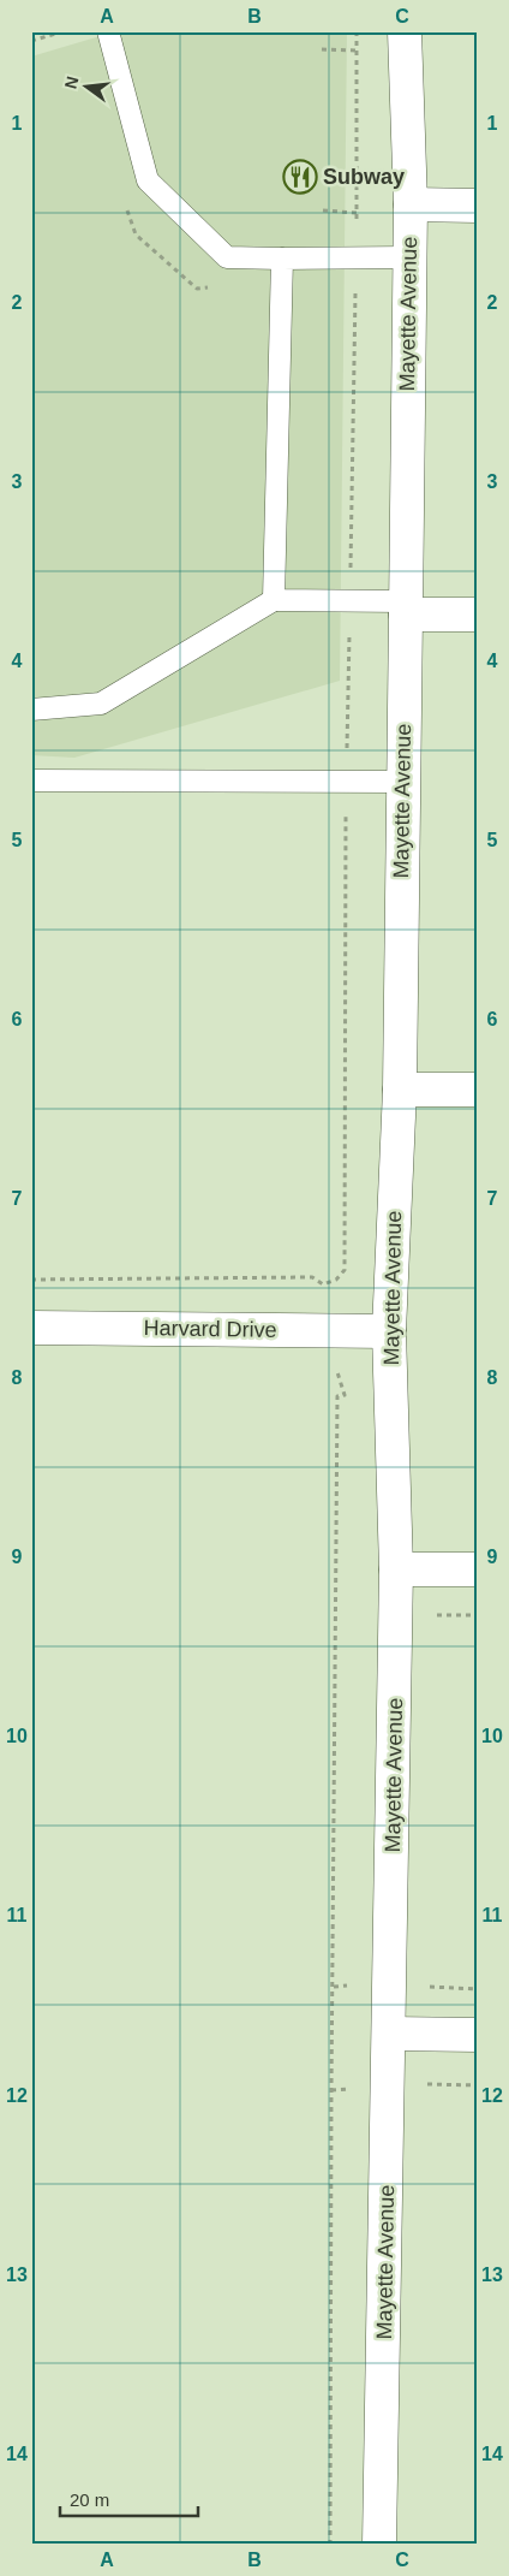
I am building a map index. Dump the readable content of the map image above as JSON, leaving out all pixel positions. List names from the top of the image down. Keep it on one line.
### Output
{"streets":{"street":["Mayette Avenue","Harvard Drive"]},"crossings":[["Mayette Avenue","Harvard Drive"]],"places":{"restaurant":["Subway"]},"scale_bar":"20 m","north":"left","grid":{"columns":["A","B","C"],"rows":["1","2","3","4","5","6","7","8","9","10","11","12","13","14"]}}
